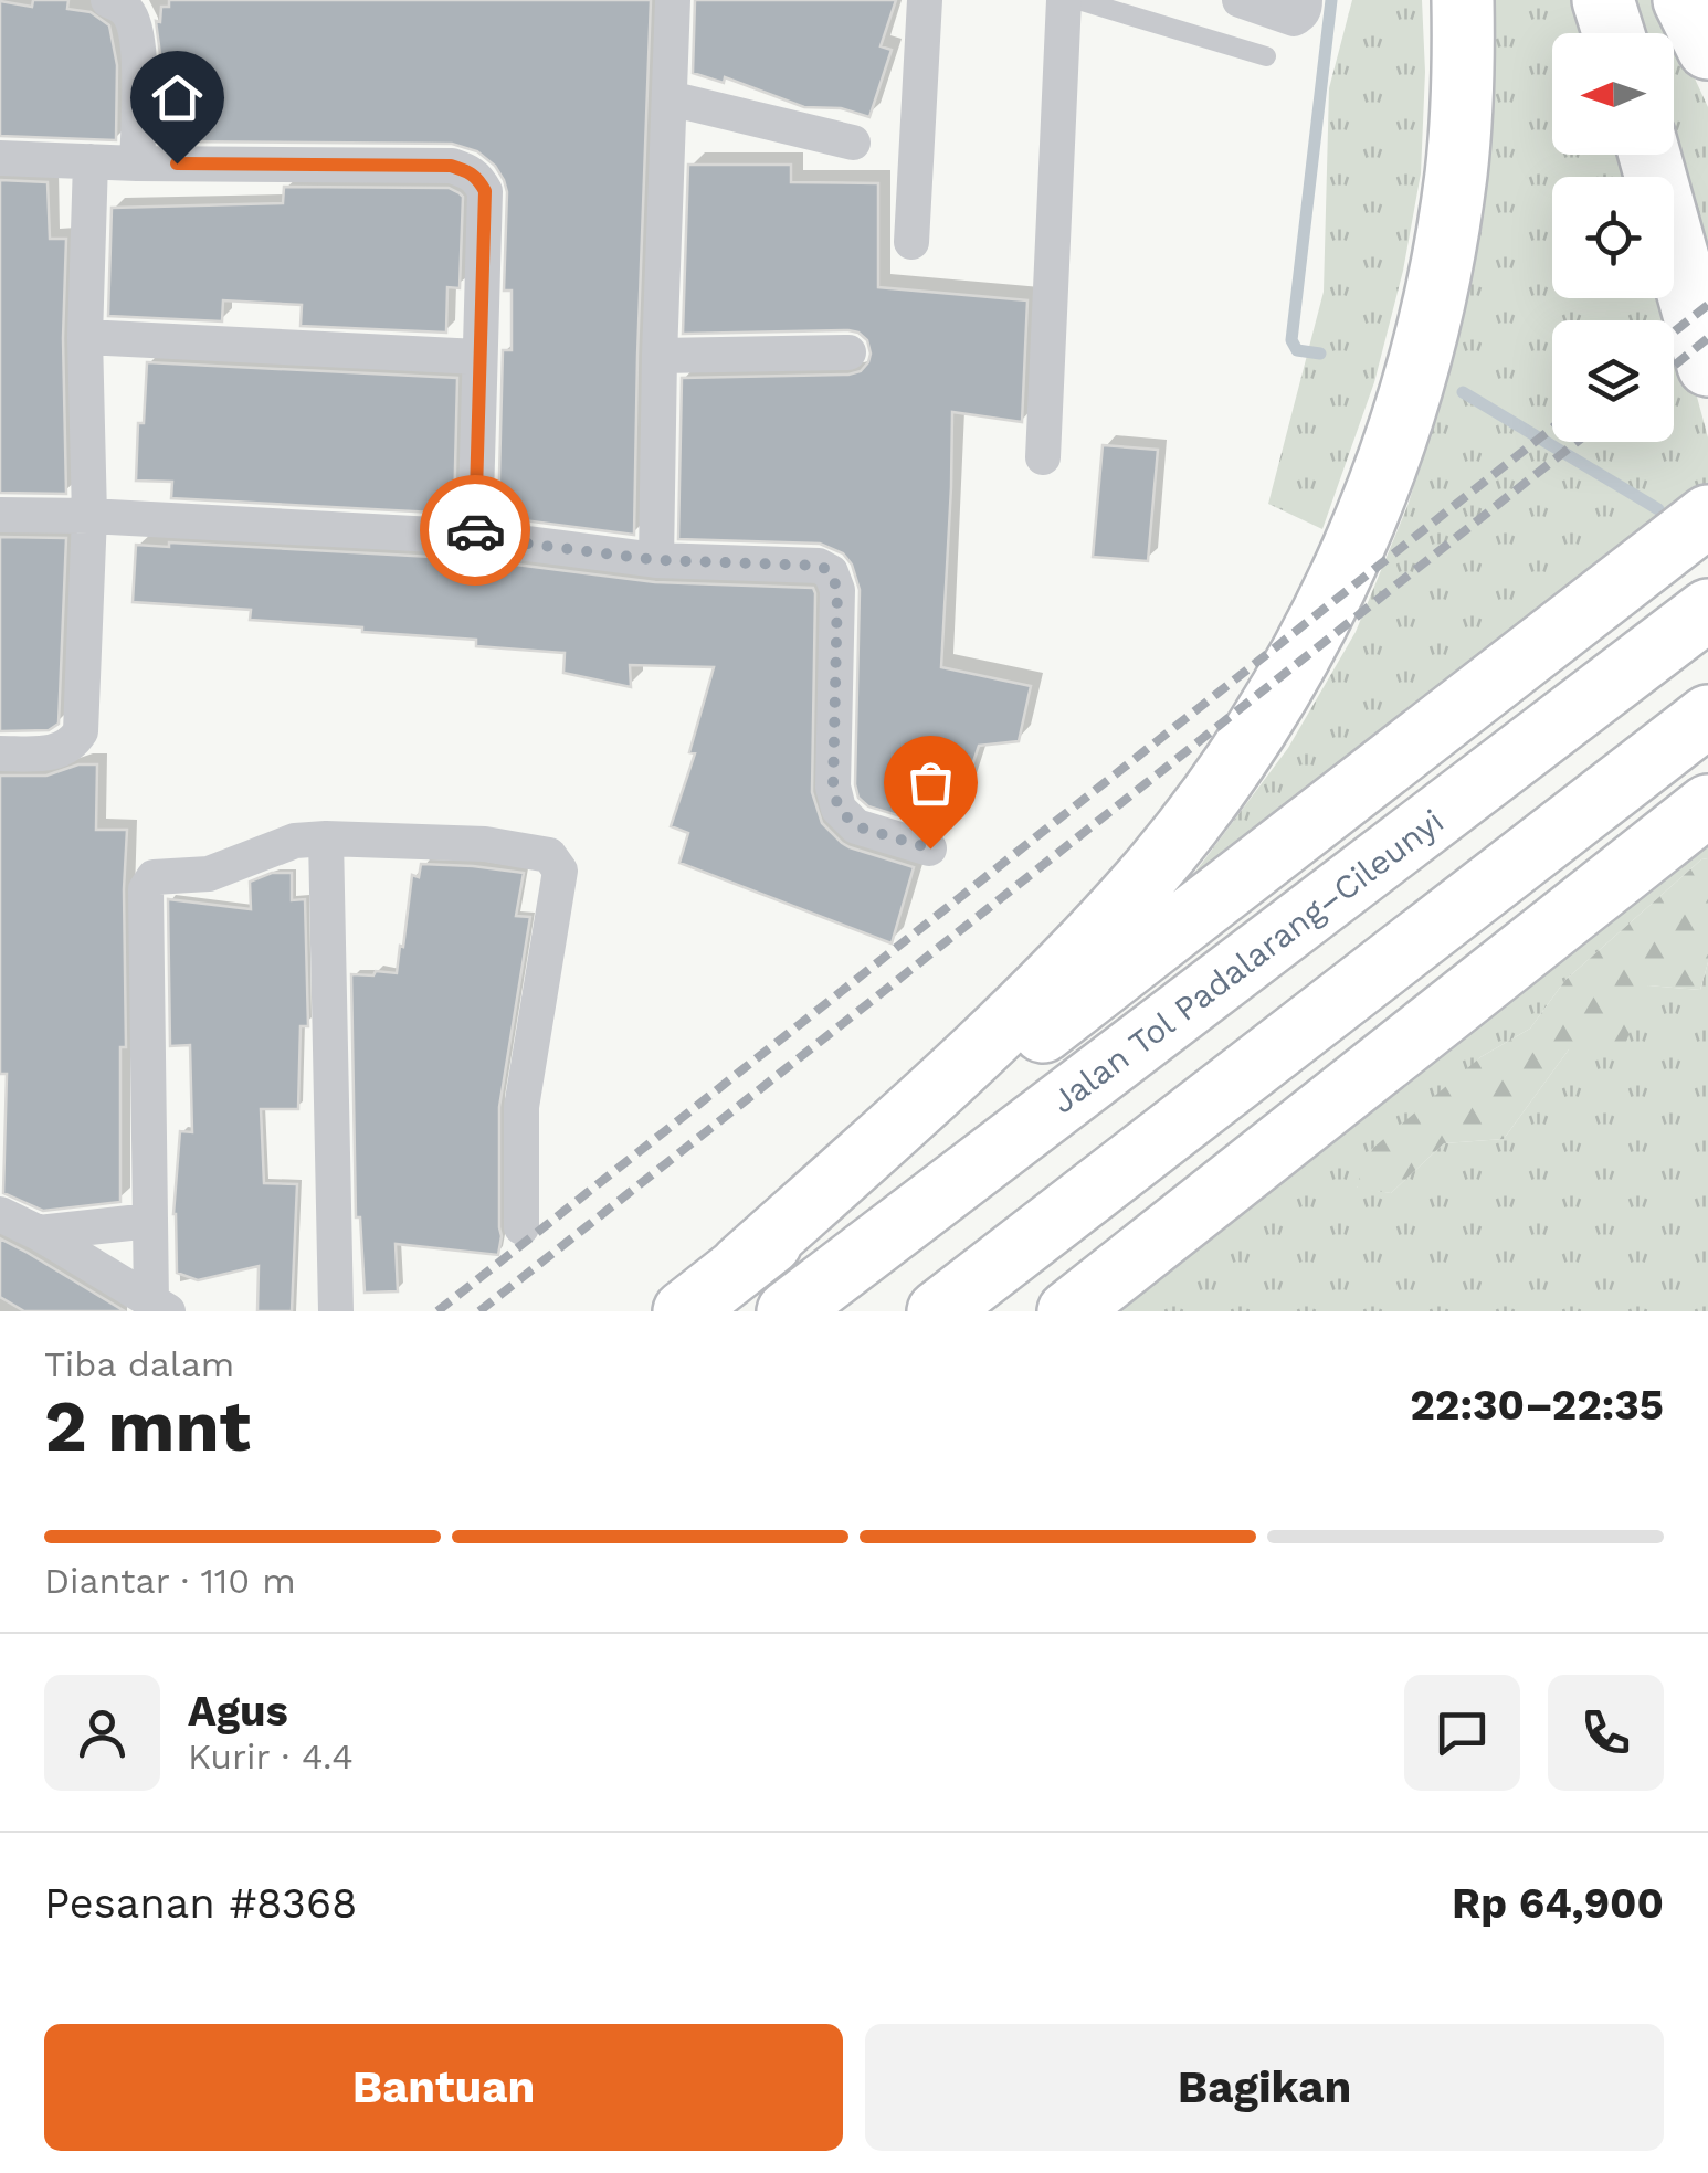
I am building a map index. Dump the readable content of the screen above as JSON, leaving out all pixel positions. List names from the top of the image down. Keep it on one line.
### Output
{"streets":{"highway":["Jalan Tol Padalarang–Cileunyi"]},"north":"left","page":{"heading":["2 mnt","Tiba dalam","22:30–22:35"],"panel":["Agus","Kurir · 4.4","Pesanan #8368","Rp 64,900"],"bar":"Diantar · 110 m","buttons":["Bantuan","Bagikan"]}}
